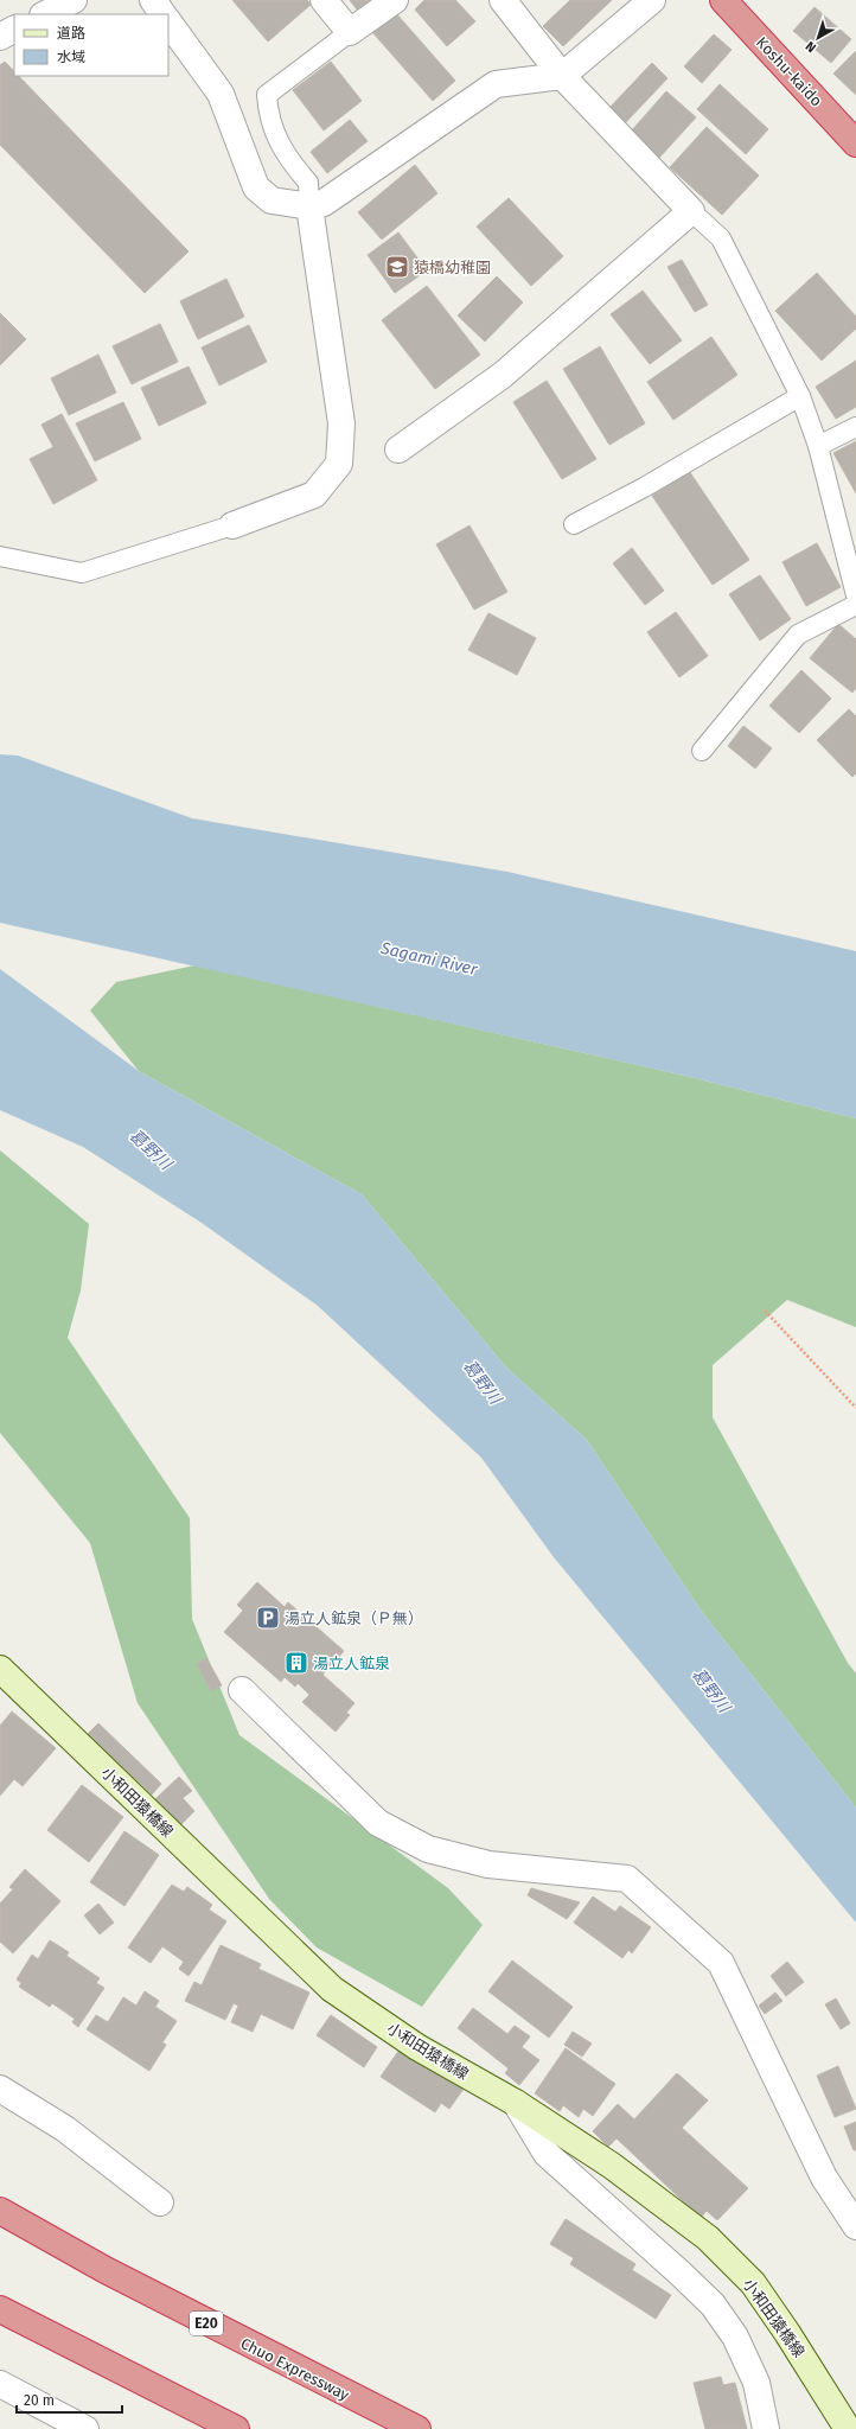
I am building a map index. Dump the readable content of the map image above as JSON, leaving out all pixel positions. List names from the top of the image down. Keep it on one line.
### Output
{"streets":{"highway":["Koshu-kaido","E20","Chuo Expressway"],"main road":["小和田猿橋線"]},"water":["Sagami River","葛野川"],"places":{"school or university":["猿橋幼稚園"],"parking":["湯立人鉱泉（Ｐ無）"],"building":["湯立人鉱泉"]},"legend":["道路","水域"],"scale_bar":"20 m","north":"bottom left"}
